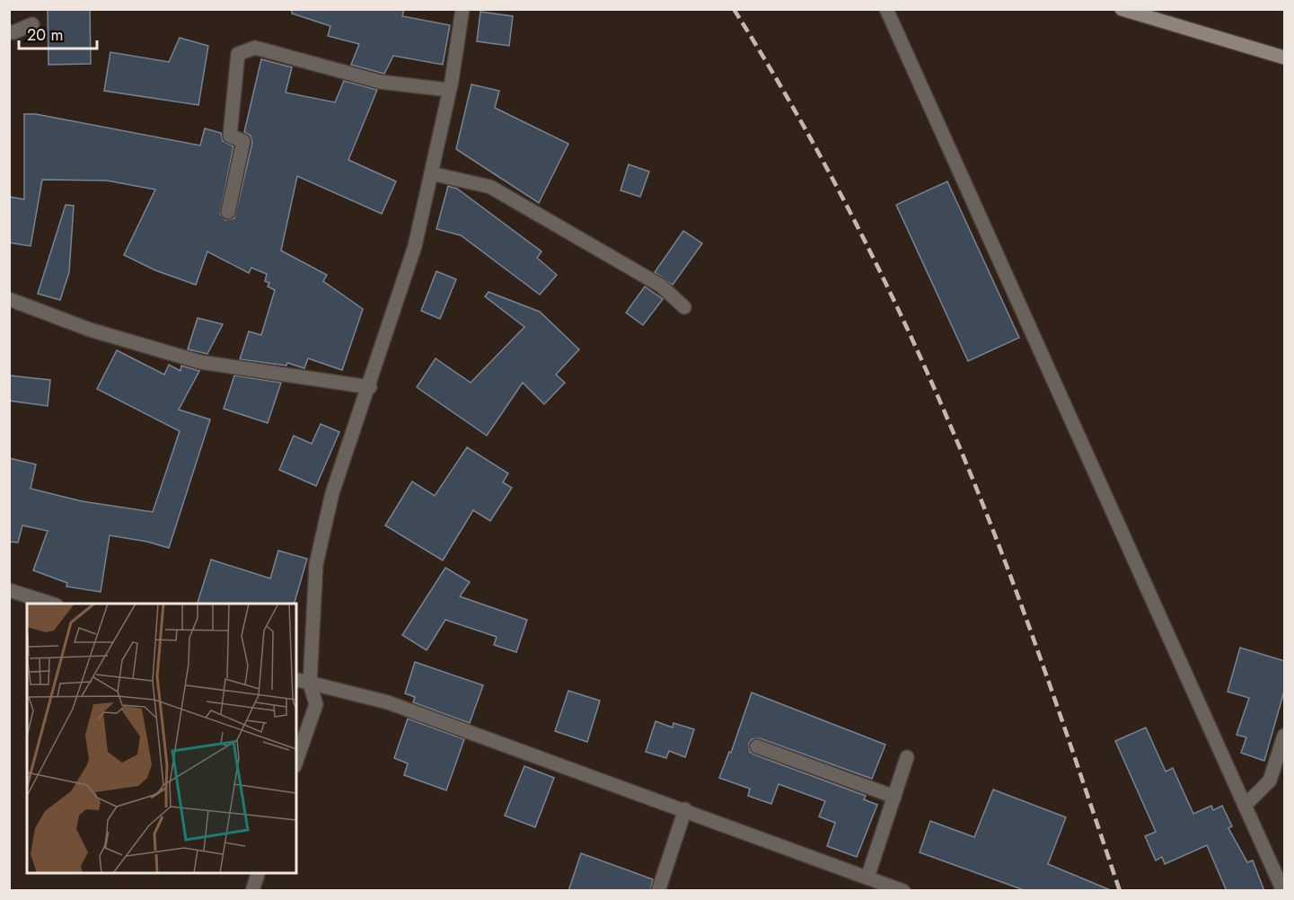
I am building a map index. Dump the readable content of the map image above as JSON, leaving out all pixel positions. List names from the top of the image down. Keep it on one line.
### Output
{"scale_bar":"20 m"}
